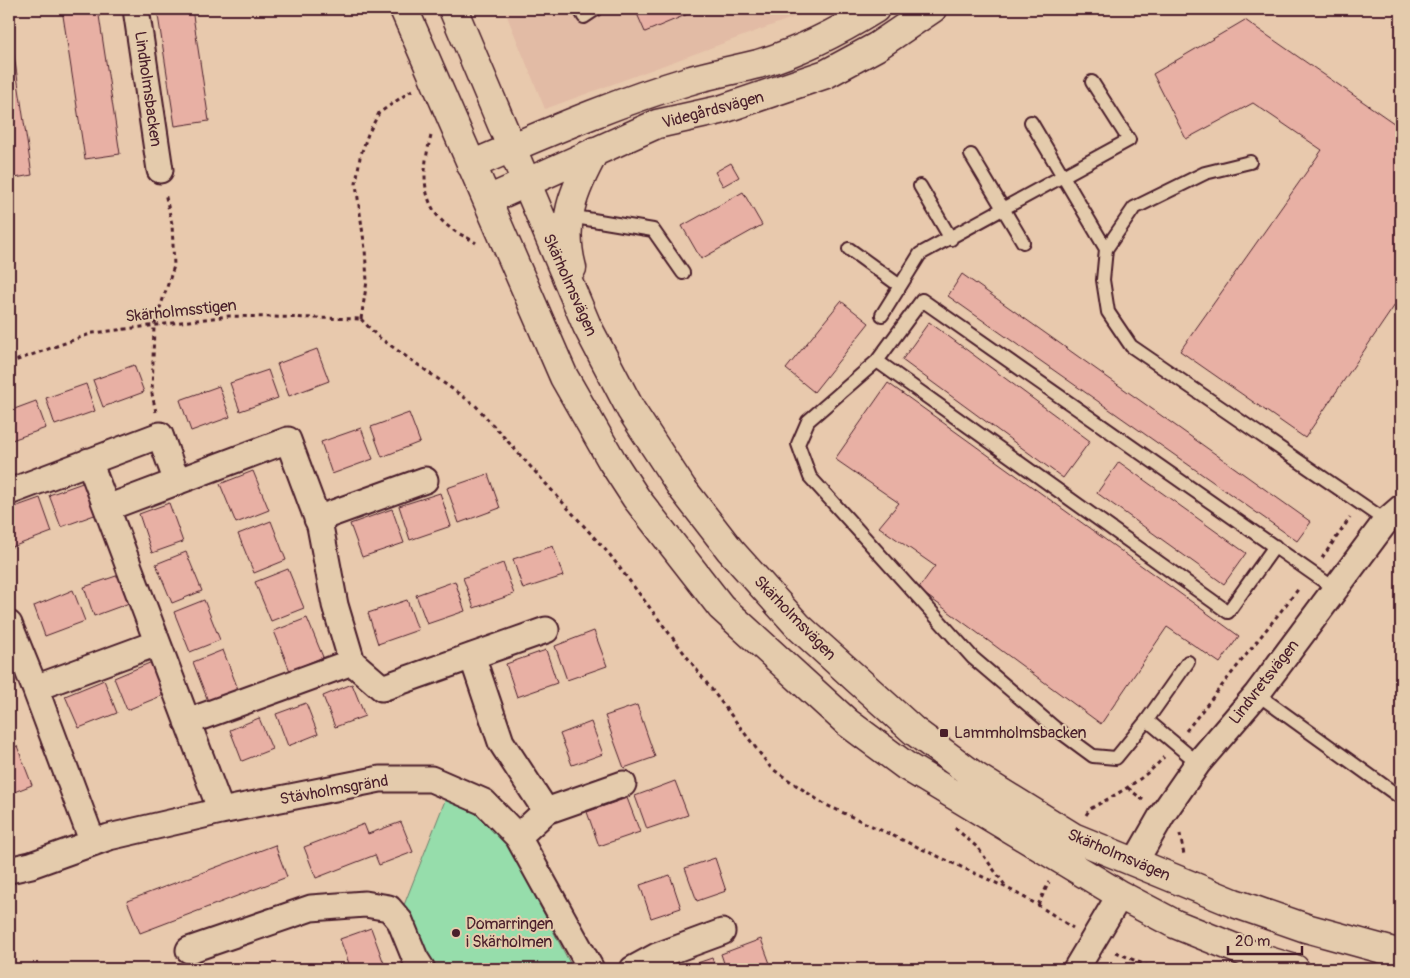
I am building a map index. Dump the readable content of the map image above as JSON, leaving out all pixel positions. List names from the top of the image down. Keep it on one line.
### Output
{"streets":{"main road":["Videgårdsvägen","Skärholmsvägen"],"street":["Lindholmsbacken","Lindvretsvägen","Stävholmsgränd"],"path":["Skärholmsstigen"]},"crossings":[["Videgårdsvägen","Skärholmsvägen"],["Skärholmsvägen","Lindvretsvägen"]],"places":{"transit":["Lammholmsbacken"],"other":["Domarringen i Skärholmen"]},"scale_bar":"20 m"}
